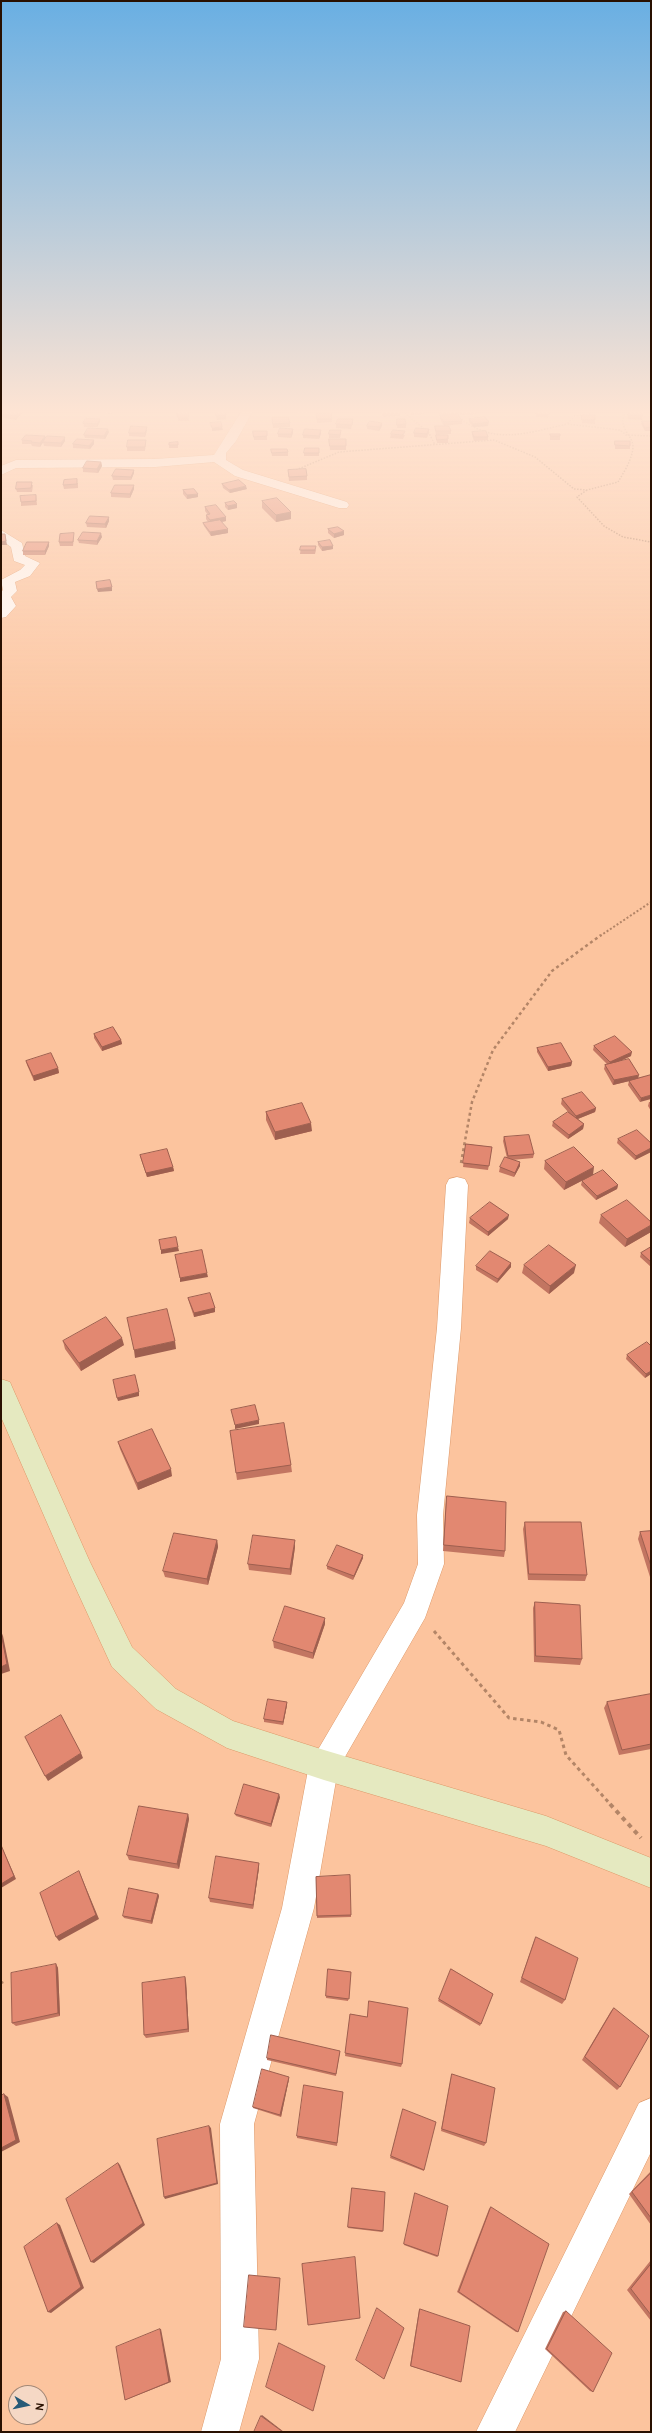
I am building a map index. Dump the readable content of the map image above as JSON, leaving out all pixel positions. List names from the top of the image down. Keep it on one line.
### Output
{"north":"right"}
